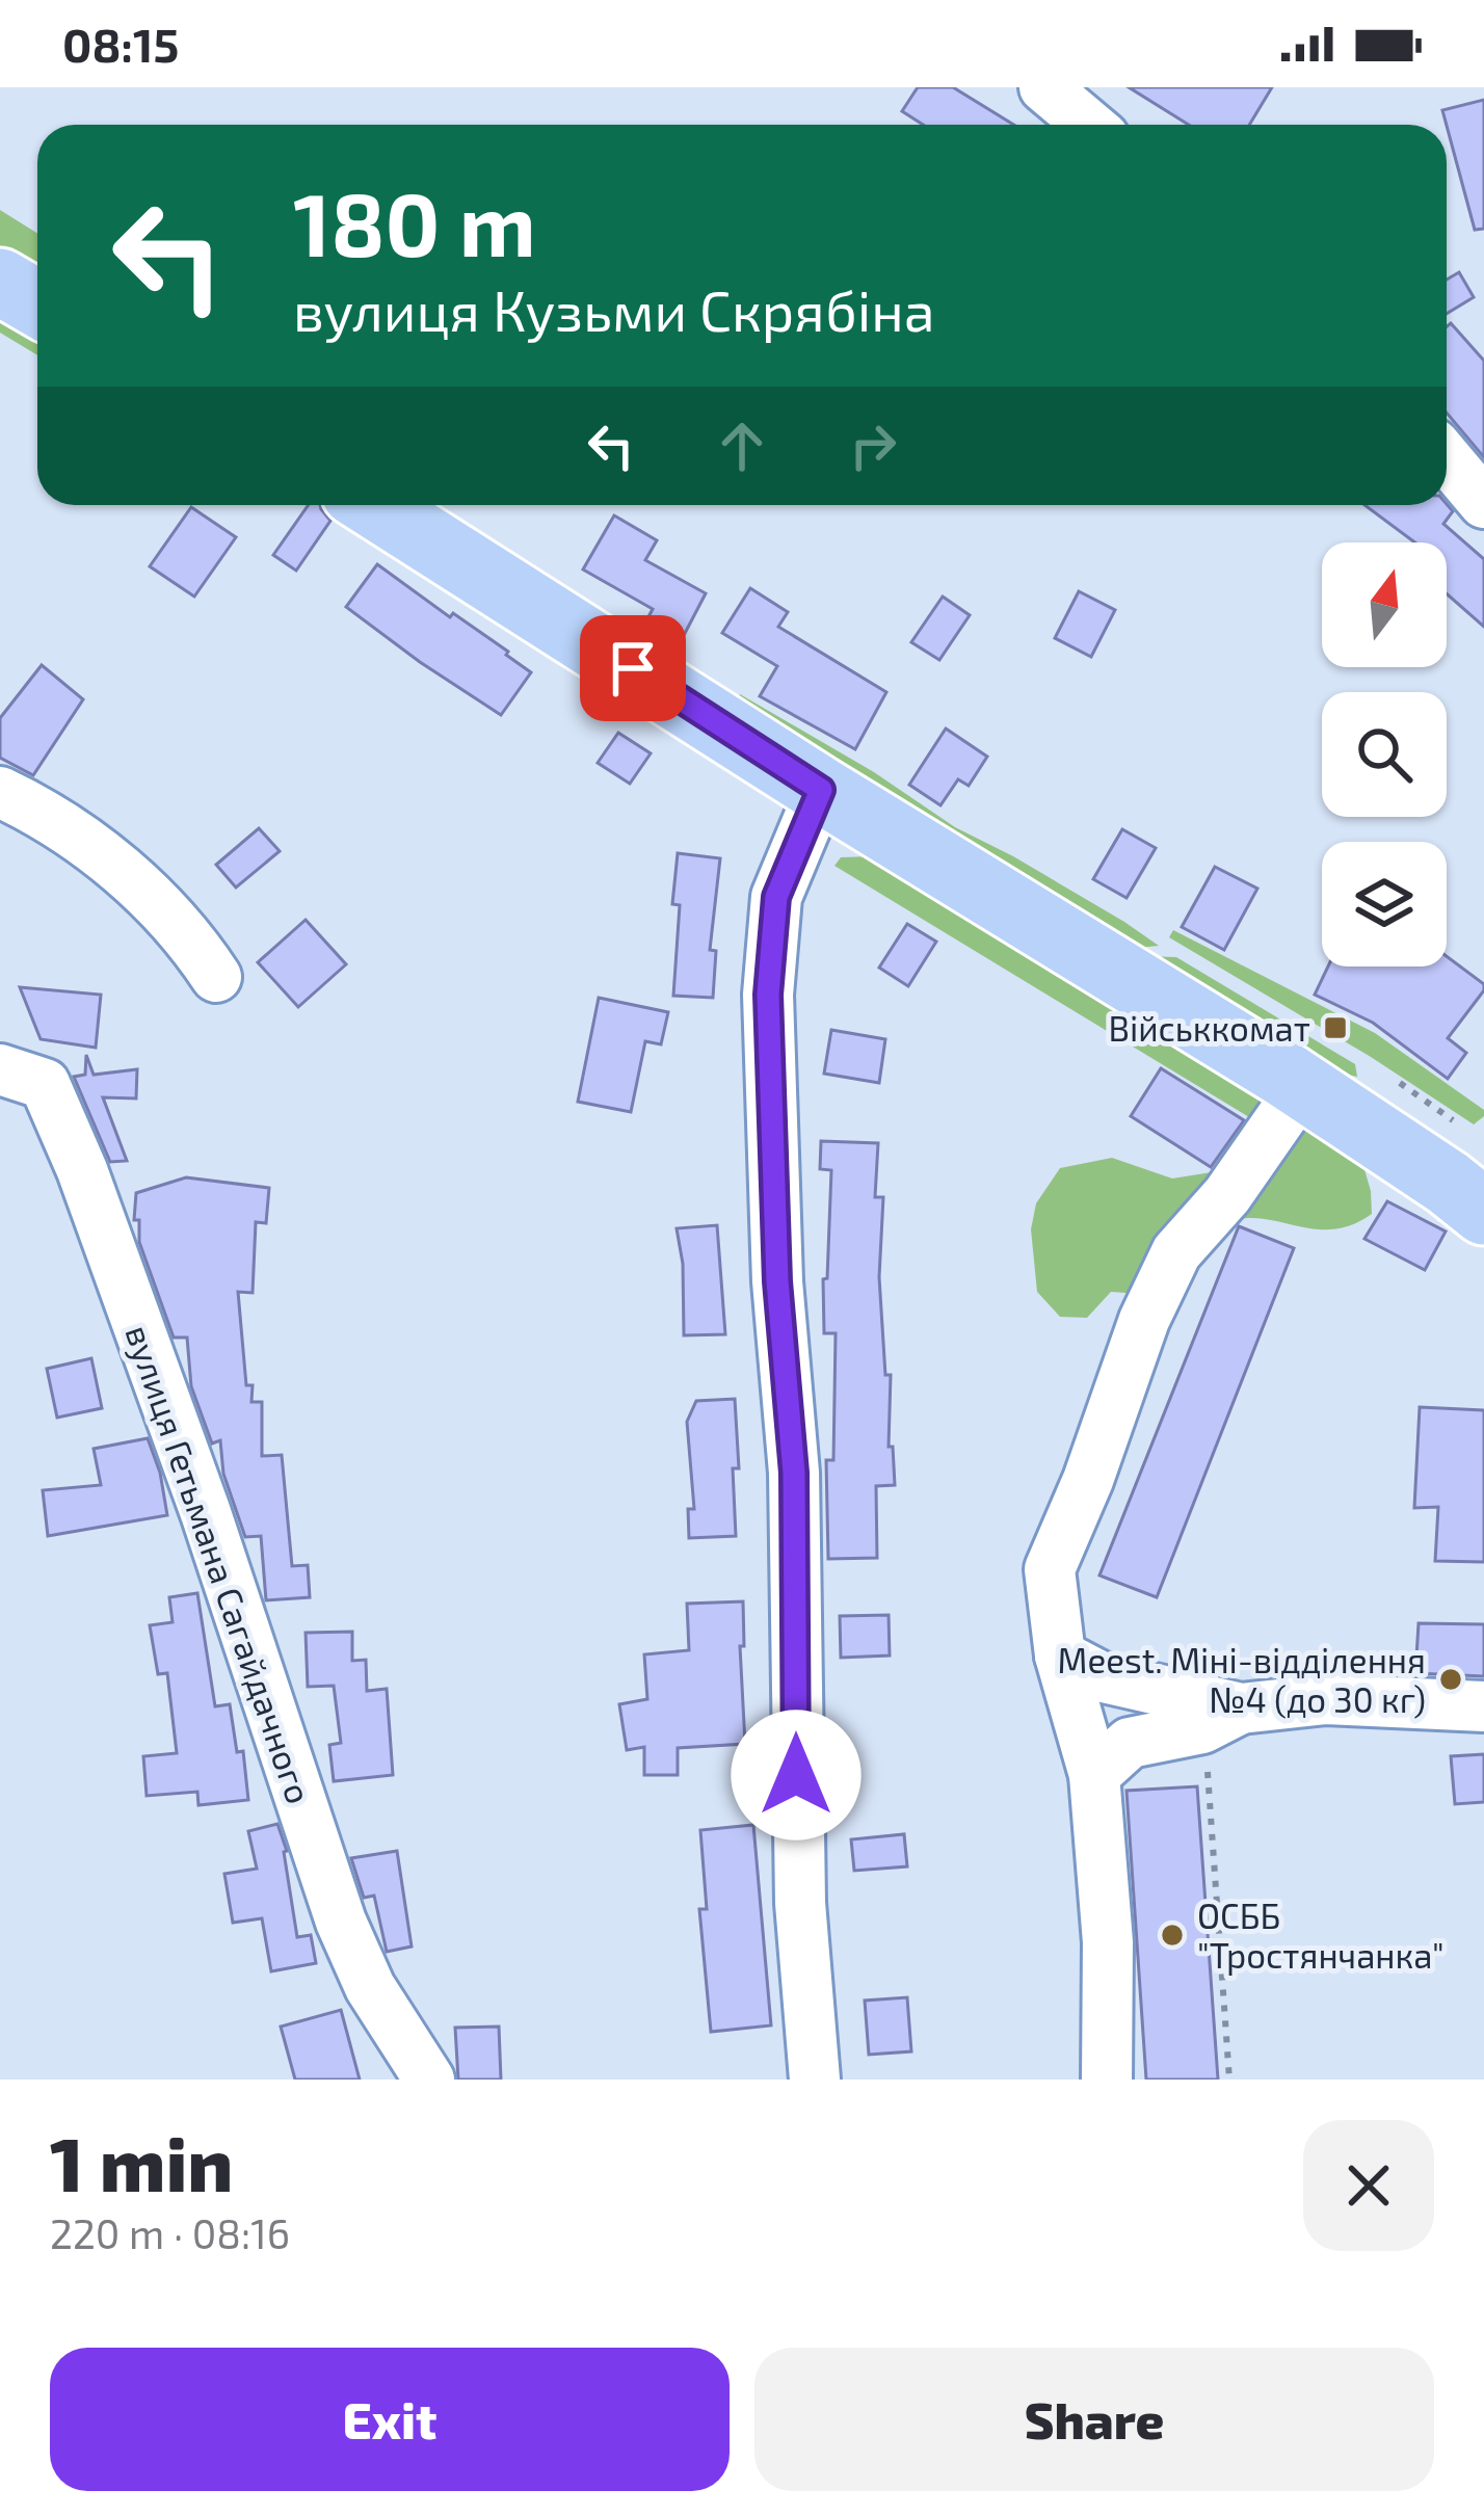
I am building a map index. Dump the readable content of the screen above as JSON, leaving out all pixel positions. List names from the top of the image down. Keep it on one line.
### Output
{"streets":{"street":["вулиця Гетьмана Сагайдачного"]},"places":{"transit":["Військкомат"],"other":["Meest. Міні-відділення №4 (до 30 кг)","ОСББ \"Тростянчанка\""]},"north":"top","page":{"status":"08:15","turn":["180 m","вулиця Кузьми Скрябіна"],"heading":["1 min","220 m · 08:16"],"buttons":["Exit","Share"]}}
